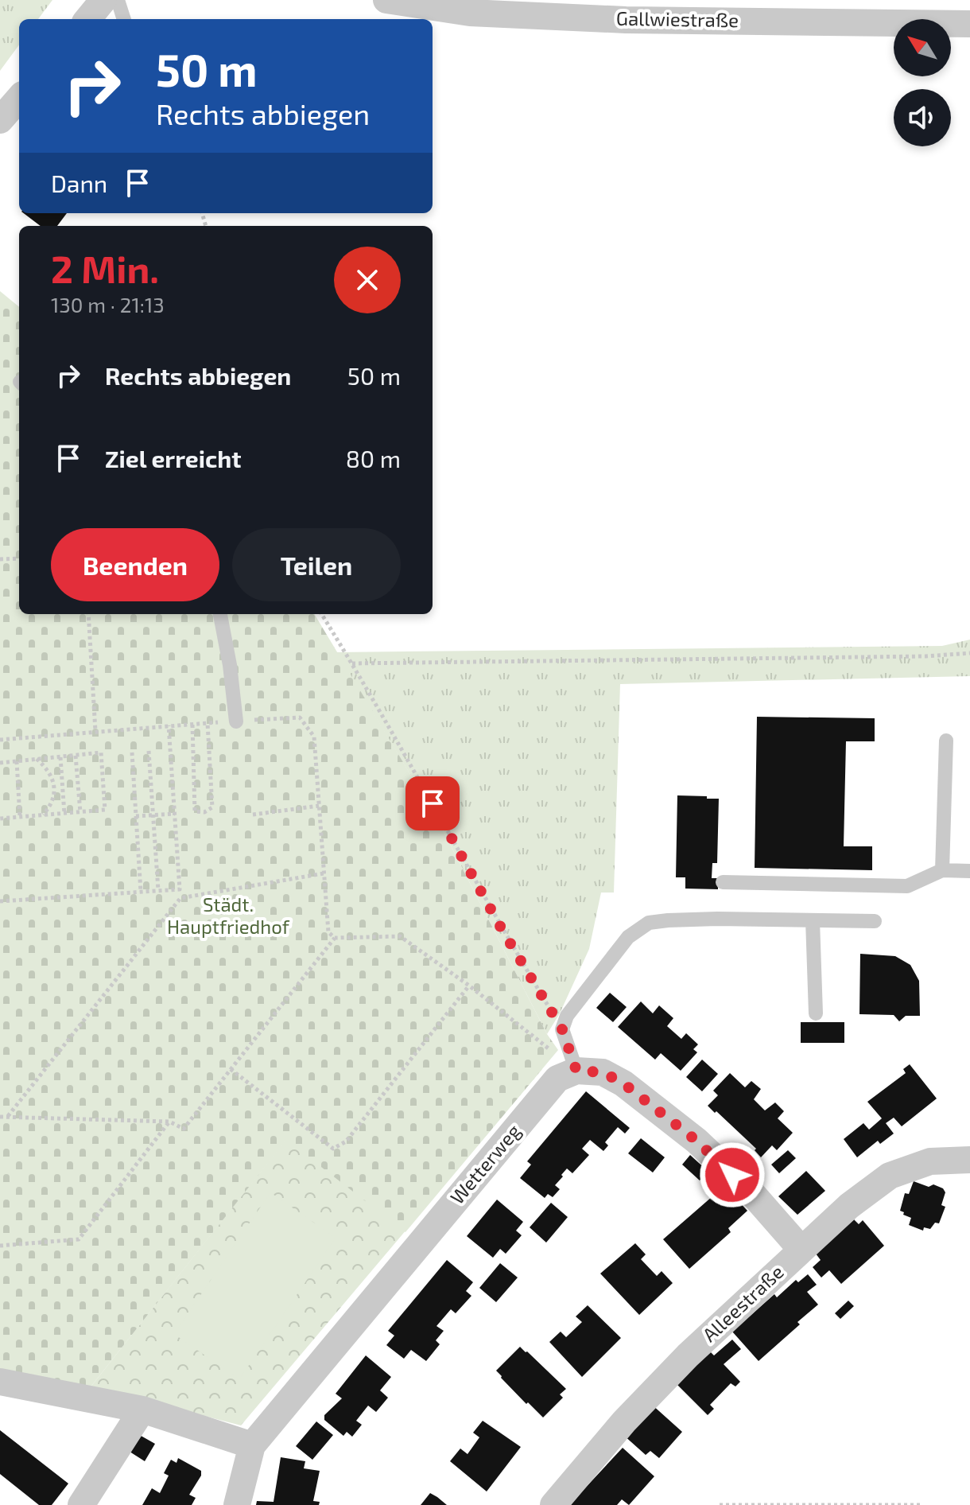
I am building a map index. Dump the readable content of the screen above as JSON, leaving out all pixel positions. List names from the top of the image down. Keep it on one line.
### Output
{"streets":{"street":["Gallwiestraße","Wetterweg","Alleestraße"]},"parks":["Städt. Hauptfriedhof"],"north":"top left","page":{"turn":["50 m","Rechts abbiegen"],"then":"Dann","heading":["2 Min.","130 m · 21:13"],"list":[{"name":"Rechts abbiegen","value":"50 m"},{"name":"Ziel erreicht","value":"80 m"}],"buttons":["Beenden","Teilen"]}}
